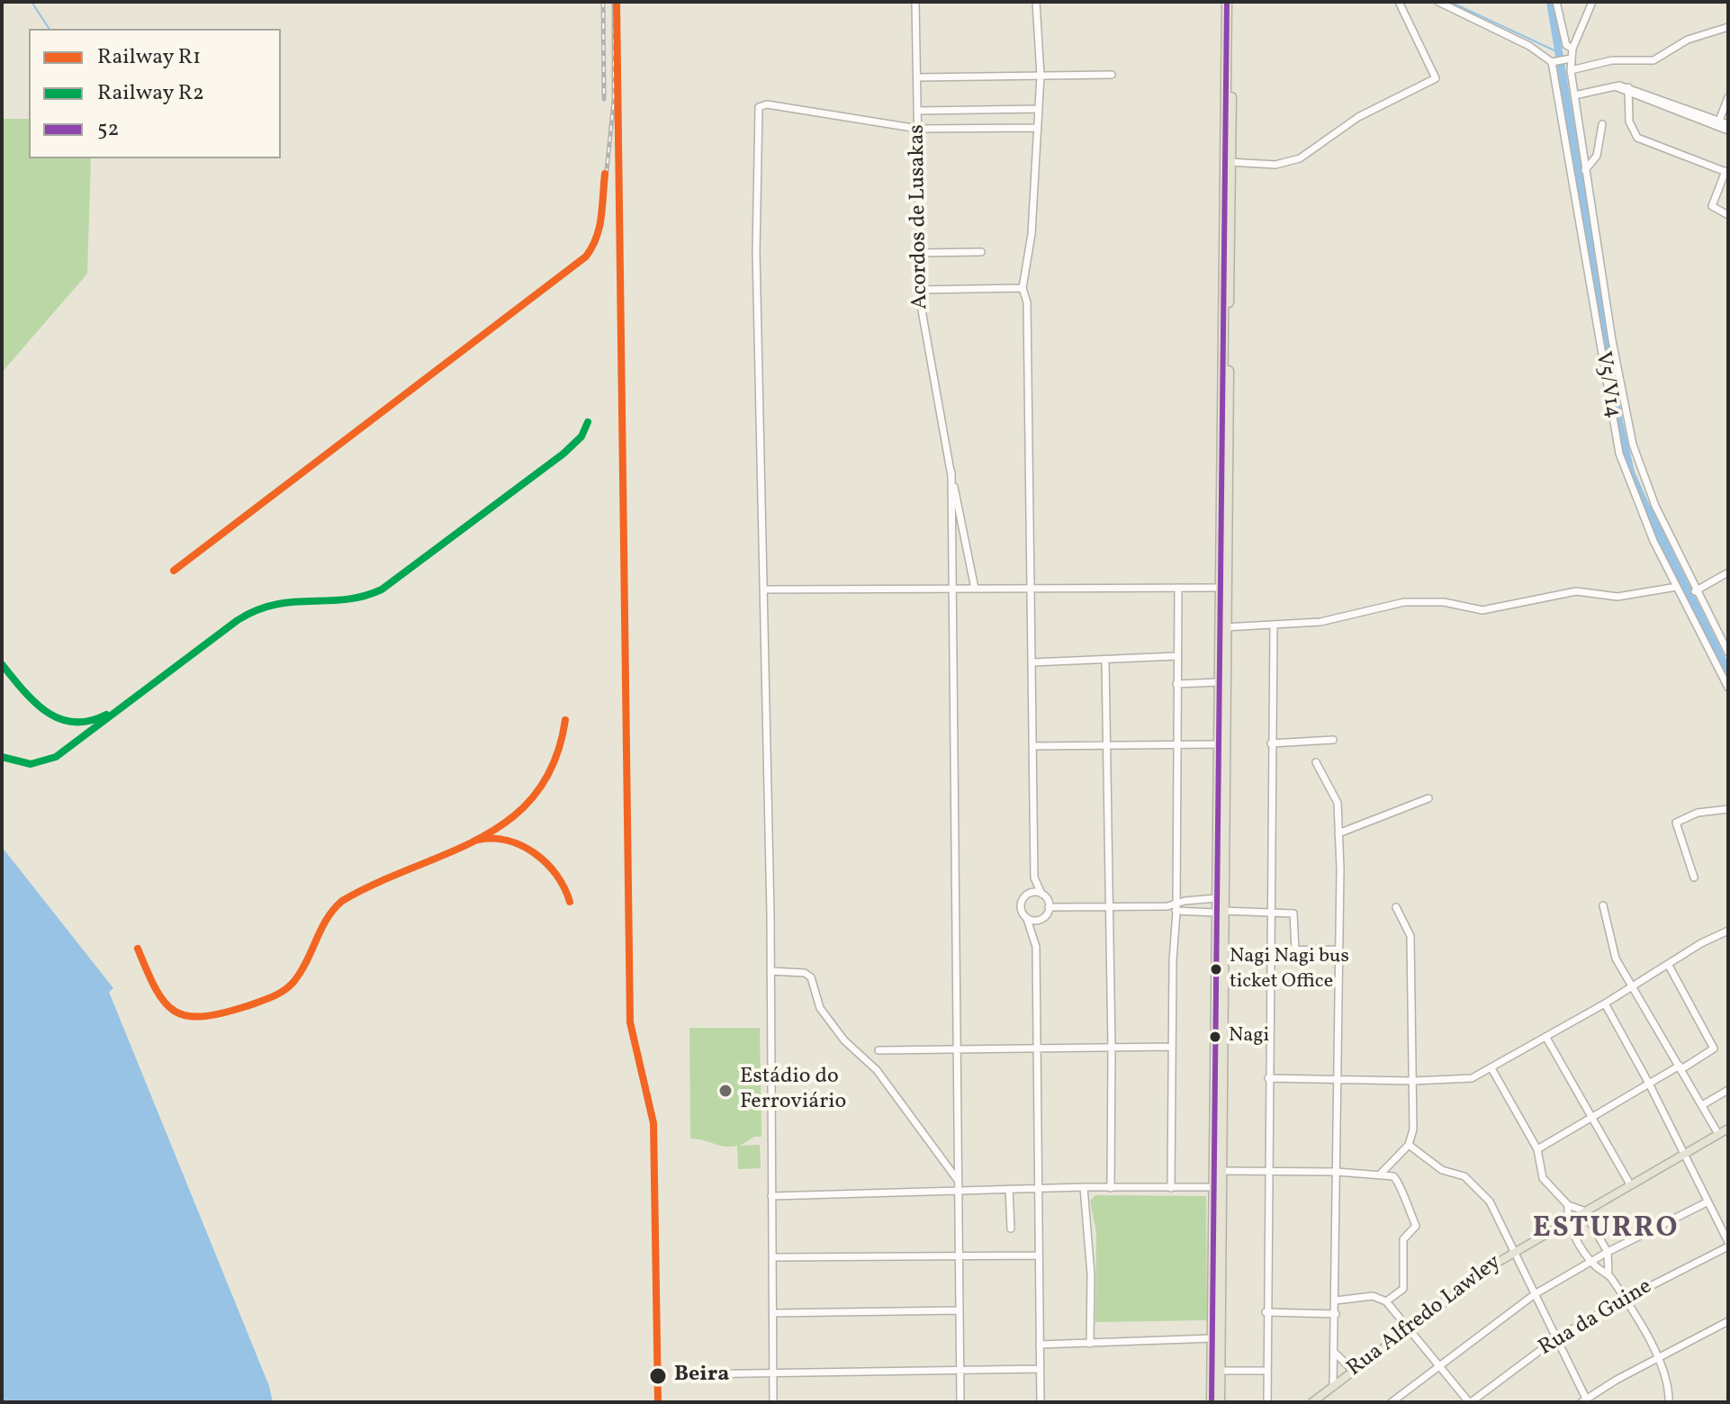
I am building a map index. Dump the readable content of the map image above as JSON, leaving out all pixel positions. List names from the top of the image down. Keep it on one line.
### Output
{"streets":{"main road":["Rua Alfredo Lawley"],"street":["Acordos de Lusakas","V5/V14","Rua da Guine"]},"districts":["ESTURRO"],"places":["Nagi Nagi bus ticket Office","Nagi","Estádio do Ferroviário","Beira"],"lines":["rail line R1","transit line 52","rail line R2"],"legend":["Railway R1","Railway R2","52"]}
